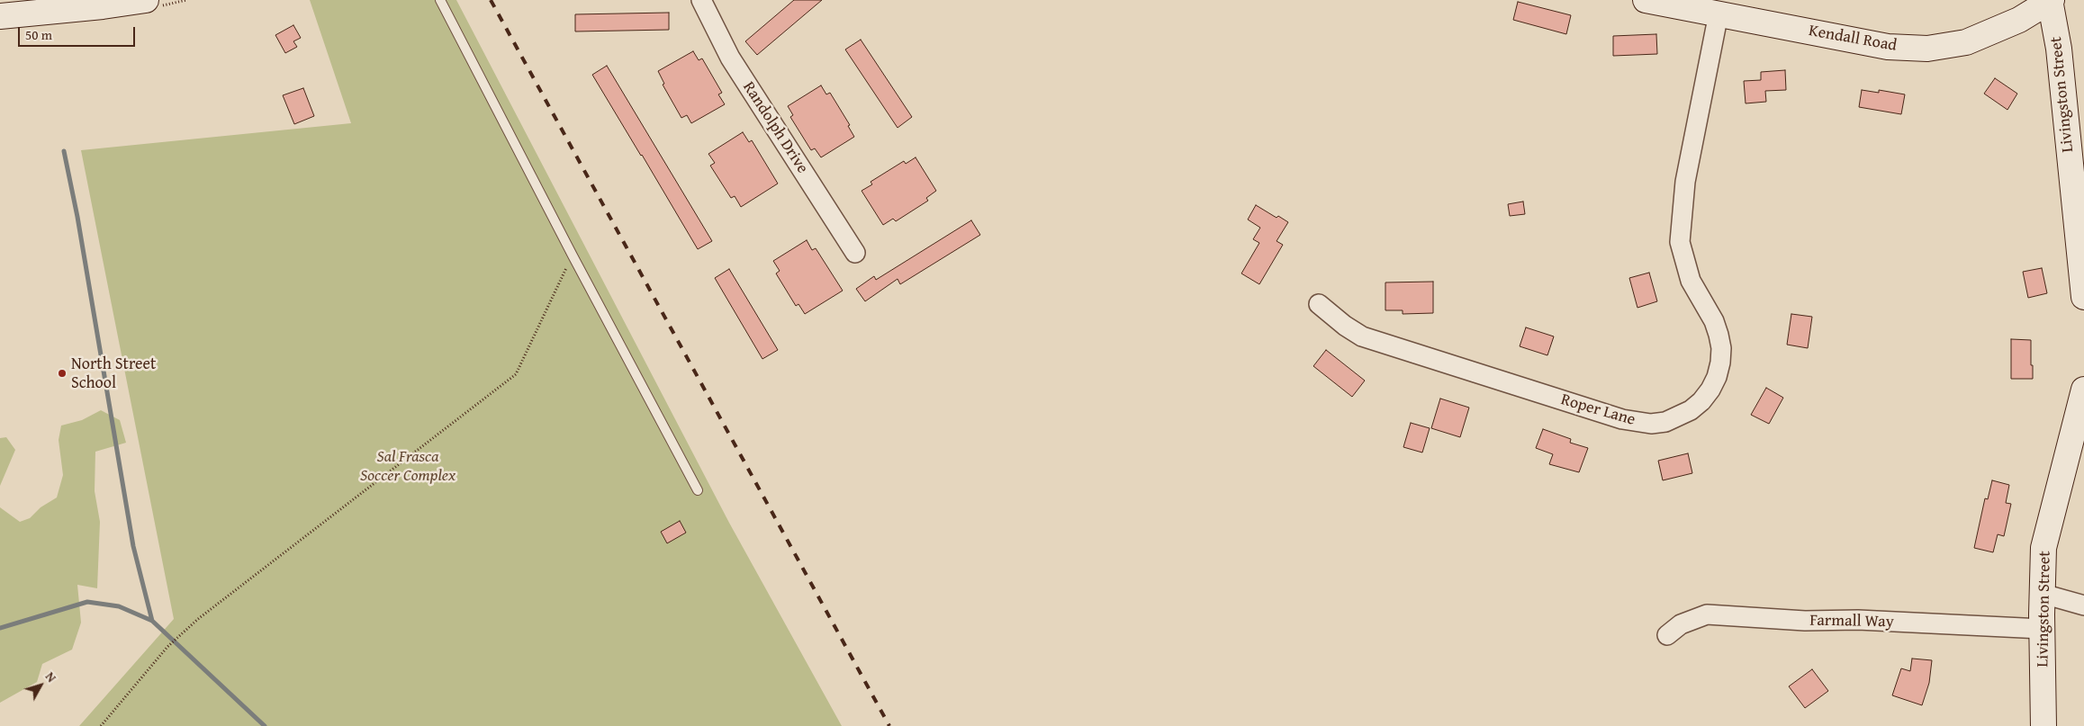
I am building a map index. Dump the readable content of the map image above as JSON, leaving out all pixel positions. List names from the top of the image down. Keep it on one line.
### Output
{"streets":{"street":["Kendall Road","Livingston Street","Randolph Drive","Roper Lane","Farmall Way"]},"crossings":[["Kendall Road","Livingston Street"],["Kendall Road","Roper Lane"],["Livingston Street","Farmall Way"]],"parks":["Sal Frasca Soccer Complex"],"places":["North Street School"],"scale_bar":"50 m","north":"top right"}
